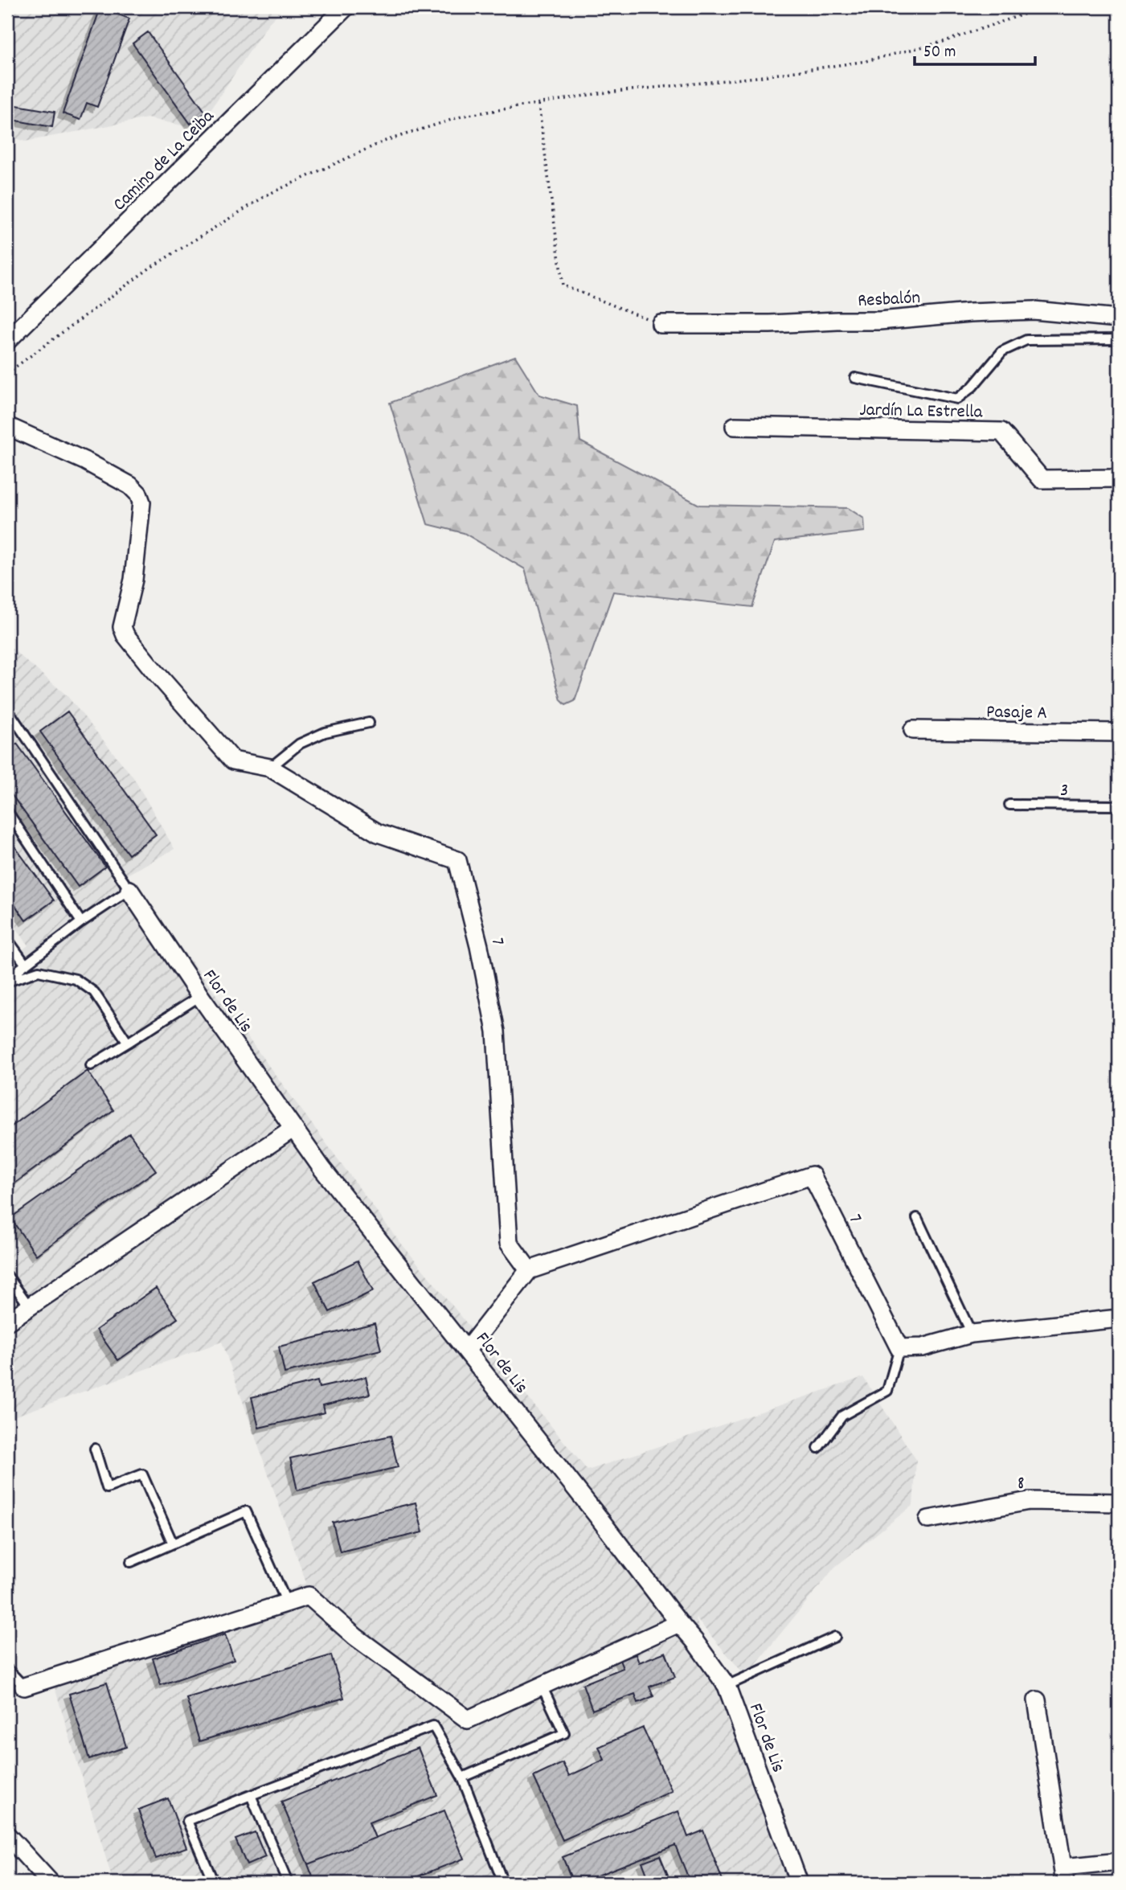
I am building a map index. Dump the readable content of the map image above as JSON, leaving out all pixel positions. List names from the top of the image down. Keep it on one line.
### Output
{"streets":{"street":["Camino de La Ceiba","Resbalón","Jardín La Estrella","Pasaje A","7","Flor de Lis","8"],"lane":["3"]},"scale_bar":"50 m"}
